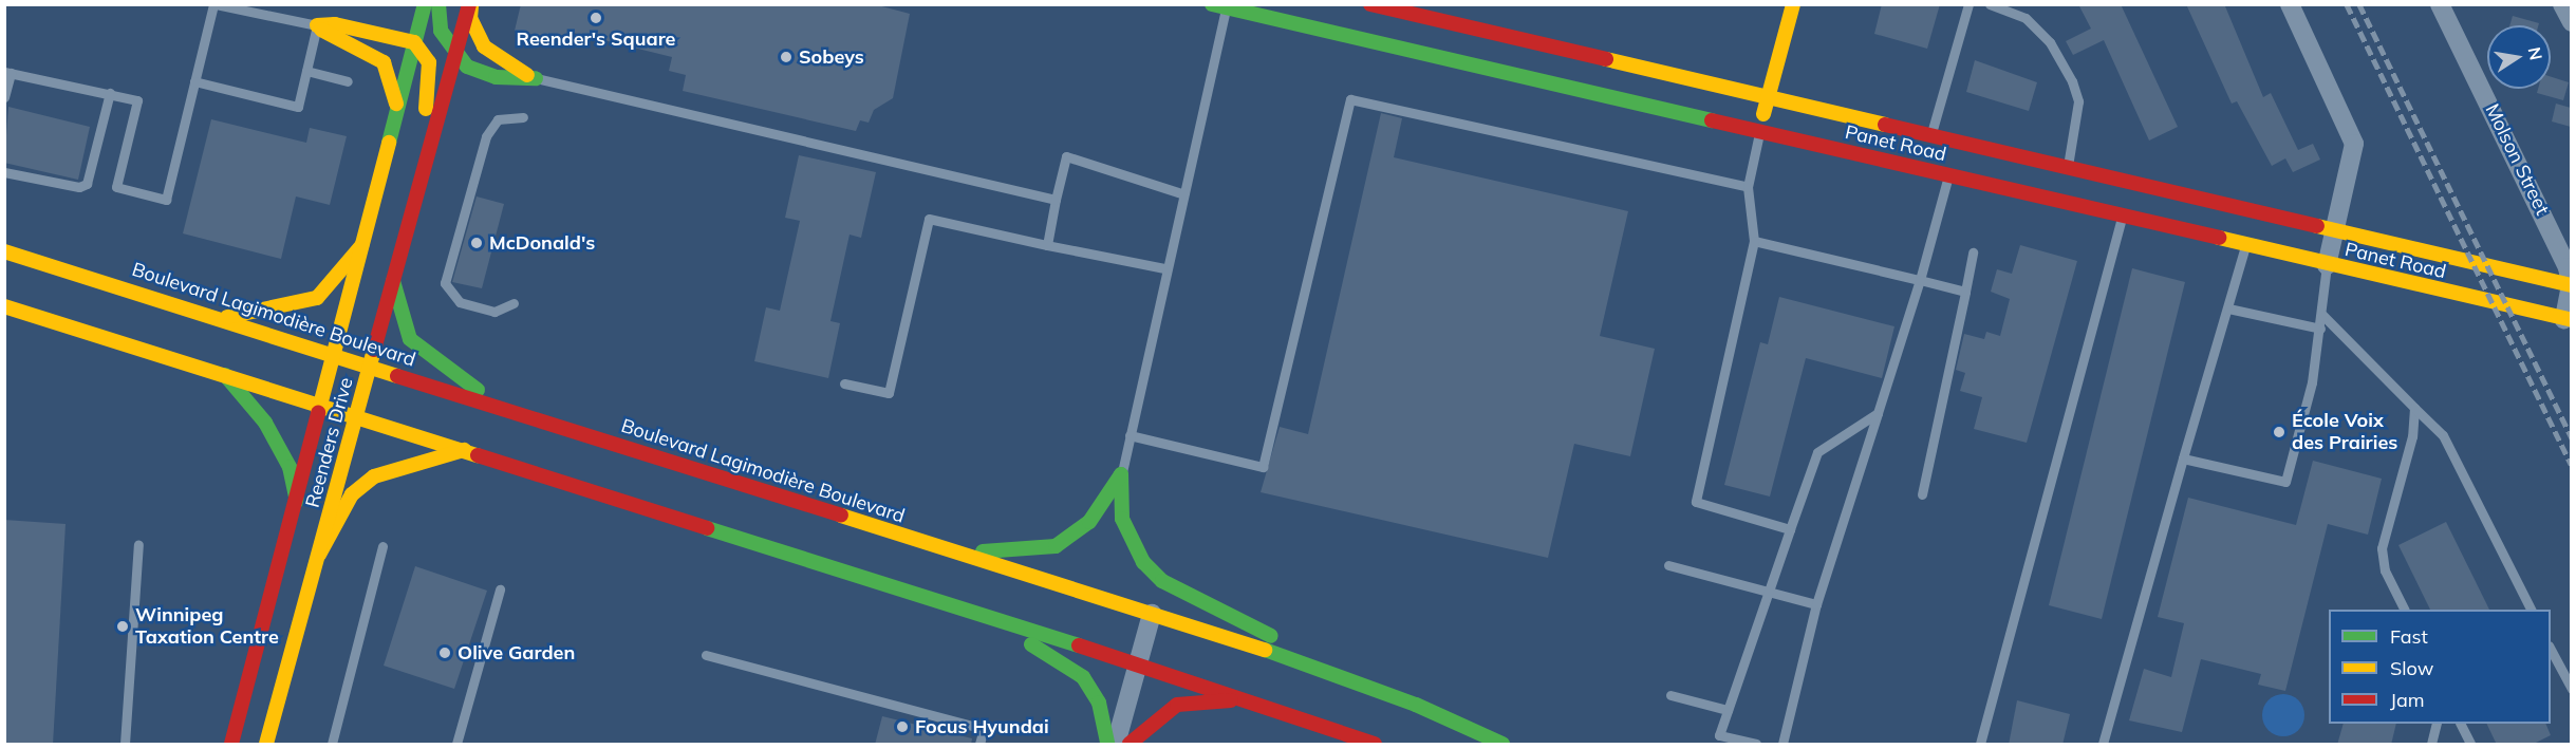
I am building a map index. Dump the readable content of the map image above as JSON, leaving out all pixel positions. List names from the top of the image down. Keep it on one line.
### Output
{"streets":{"street":["Panet Road","Molson Street","Boulevard Lagimodière Boulevard","Reenders Drive"]},"crossings":[["Panet Road","Molson Street"],["Boulevard Lagimodière Boulevard","Reenders Drive"]],"places":["Reender's Square","Sobeys","McDonald's","École Voix des Prairies","Winnipeg Taxation Centre","Olive Garden","Focus Hyundai"],"legend":["Fast","Slow","Jam"],"north":"right"}
